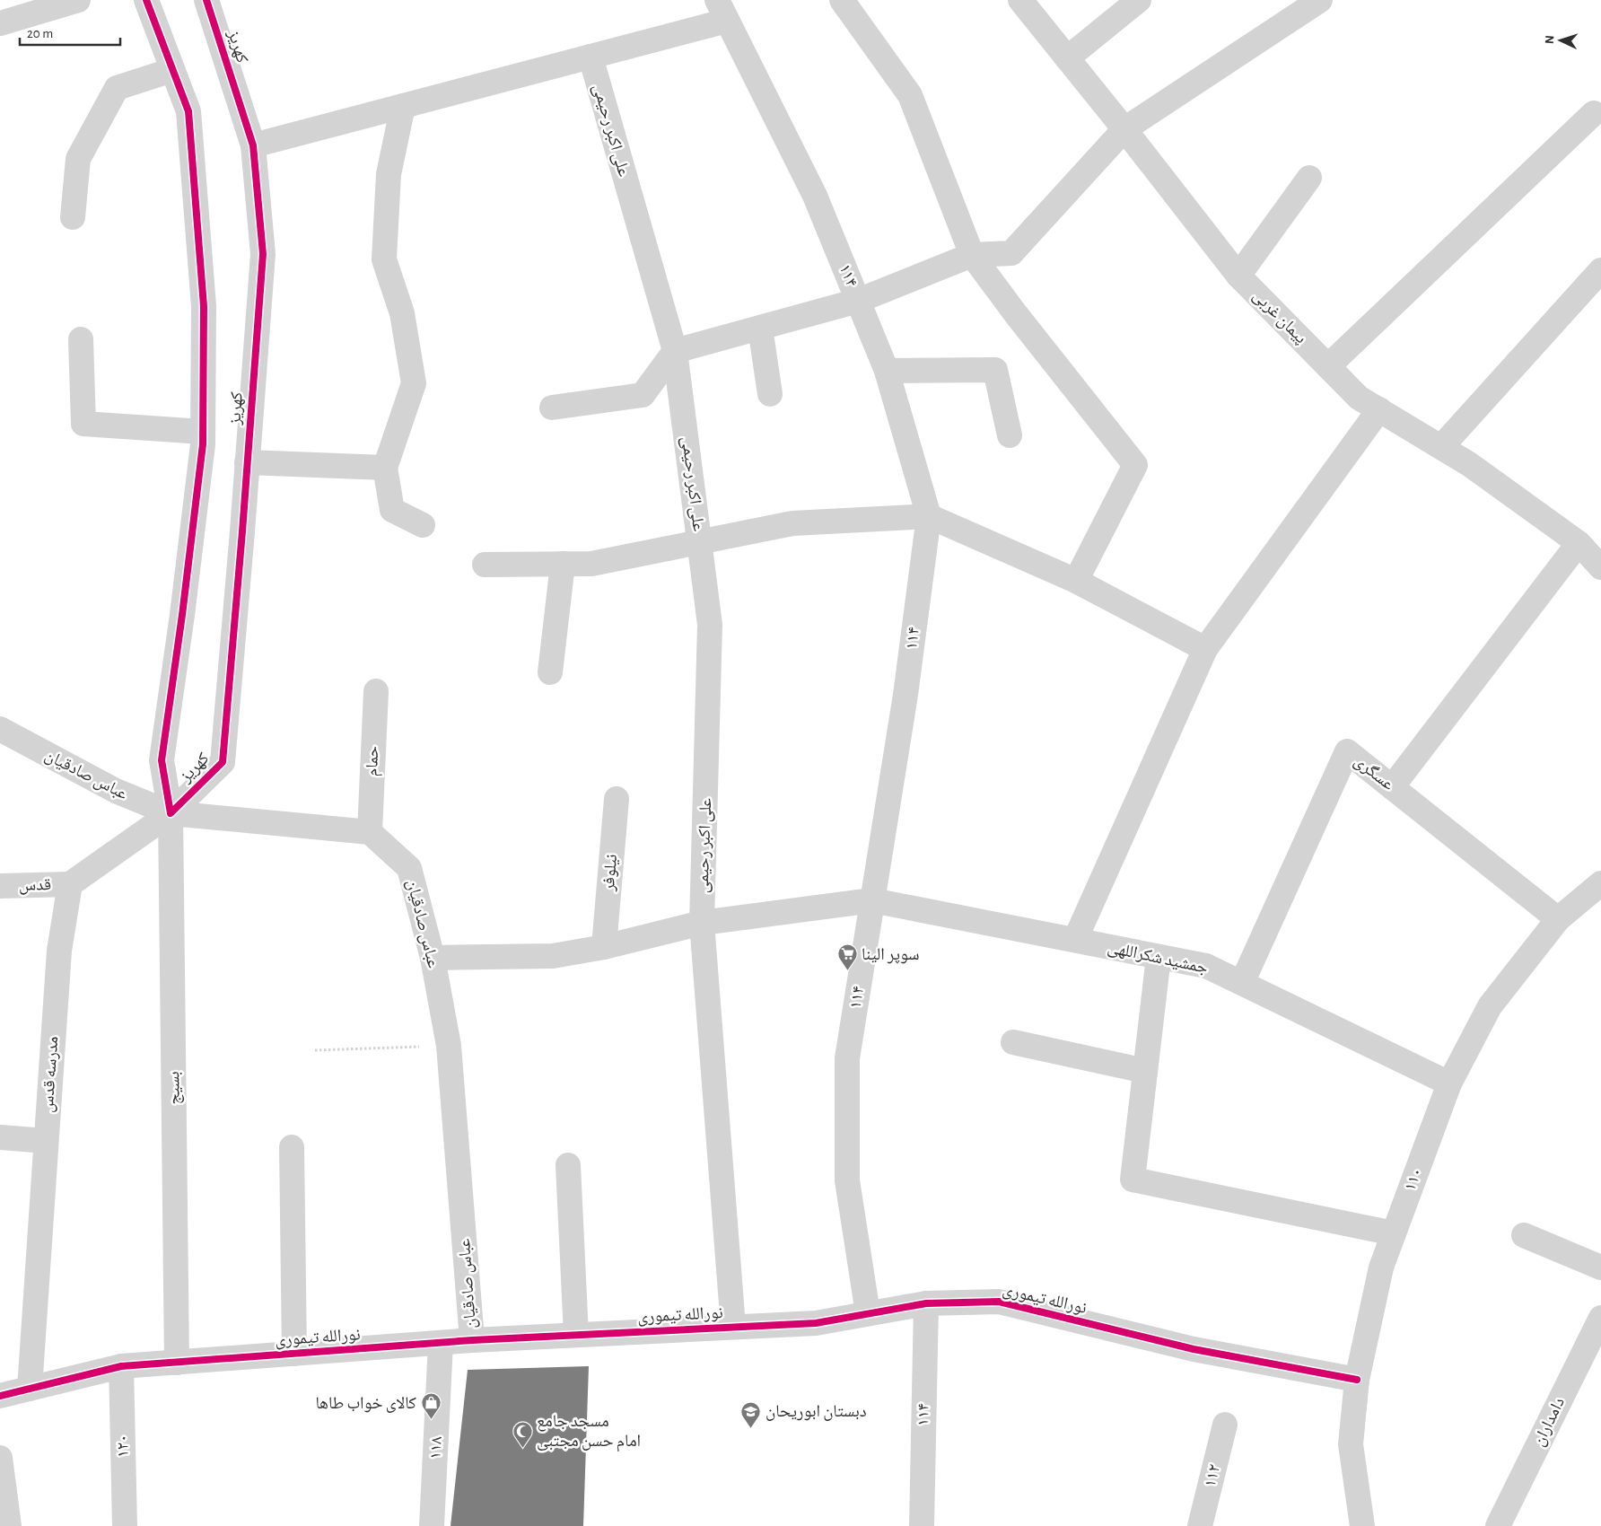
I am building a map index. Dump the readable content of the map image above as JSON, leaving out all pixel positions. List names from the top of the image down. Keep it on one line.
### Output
{"streets":{"street":["کهریز","علی اکبر رحیمی","۱۱۴","پیمان غربی","حمام","عسگری","عباس صادقیان","نیلوفر","قدس","جمشید شکراللهی","مدرسه قدس","بسیج","۱۱۰","نورالله تیموری","دامداران","۱۲۰","۱۱۸","۱۱۲"]},"crossings":[["کهریز","عباس صادقیان"],["کهریز","بسیج"],["علی اکبر رحیمی","جمشید شکراللهی"],["علی اکبر رحیمی","نورالله تیموری"],["۱۱۴","جمشید شکراللهی"],["۱۱۴","نورالله تیموری"],["حمام","عباس صادقیان"],["عسگری","جمشید شکراللهی"],["عسگری","۱۱۰"],["عباس صادقیان","جمشید شکراللهی"],["عباس صادقیان","بسیج"],["عباس صادقیان","نورالله تیموری"],["نیلوفر","جمشید شکراللهی"],["قدس","مدرسه قدس"],["جمشید شکراللهی","۱۱۰"],["مدرسه قدس","نورالله تیموری"],["بسیج","نورالله تیموری"],["۱۱۰","نورالله تیموری"],["نورالله تیموری","۱۲۰"],["نورالله تیموری","۱۱۸"]],"places":{"supermarket":["سوپر الینا"],"shop":["کالای خواب طاها"],"school or university":["دبستان ابوریحان"],"mosque":["مسجد جامع امام حسن مجتبی"]},"scale_bar":"20 m","north":"left"}
